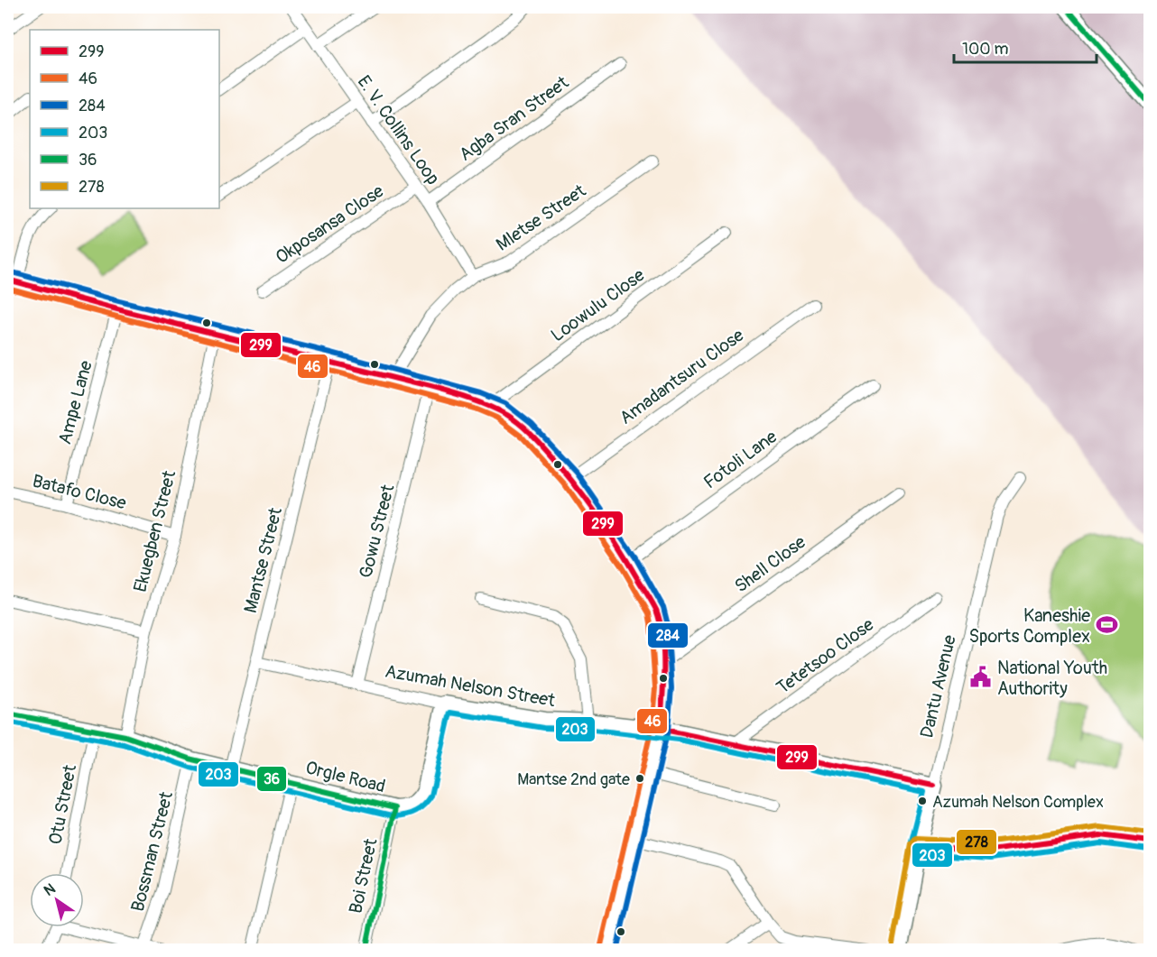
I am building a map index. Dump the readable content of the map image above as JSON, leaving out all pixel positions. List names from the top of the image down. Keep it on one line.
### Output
{"streets":{"street":["Agba Sran Street","E. V. Collins Loop","Mletse Street","Okposansa Close","Loowulu Close","Amadantsuru Close","Ampe Lane","Fotoli Lane","Batafo Close","Ekuegben Street","Gowu Street","Mantse Street","Shell Close","Tetetsoo Close","Azumah Nelson Street","Dantu Avenue","Orgle Road","Otu Street","Bossman Street","Boi Street"]},"crossings":[["Agba Sran Street","E. V. Collins Loop"],["E. V. Collins Loop","Mletse Street"],["E. V. Collins Loop","Okposansa Close"],["Ampe Lane","Batafo Close"],["Batafo Close","Ekuegben Street"],["Ekuegben Street","Orgle Road"],["Gowu Street","Azumah Nelson Street"],["Mantse Street","Azumah Nelson Street"],["Mantse Street","Orgle Road"],["Tetetsoo Close","Azumah Nelson Street"],["Azumah Nelson Street","Dantu Avenue"],["Azumah Nelson Street","Orgle Road"],["Orgle Road","Otu Street"],["Orgle Road","Bossman Street"],["Orgle Road","Boi Street"]],"places":{"sports":["Kaneshie Sports Complex"],"public building":["National Youth Authority"],"other":["Mantse 2nd gate","Azumah Nelson Complex"]},"lines":["transit line 36","transit line 284","transit line 299","transit line 46","transit line 203","transit line 278"],"legend":["299","46","284","203","36","278"],"scale_bar":"100 m","north":"top left"}
